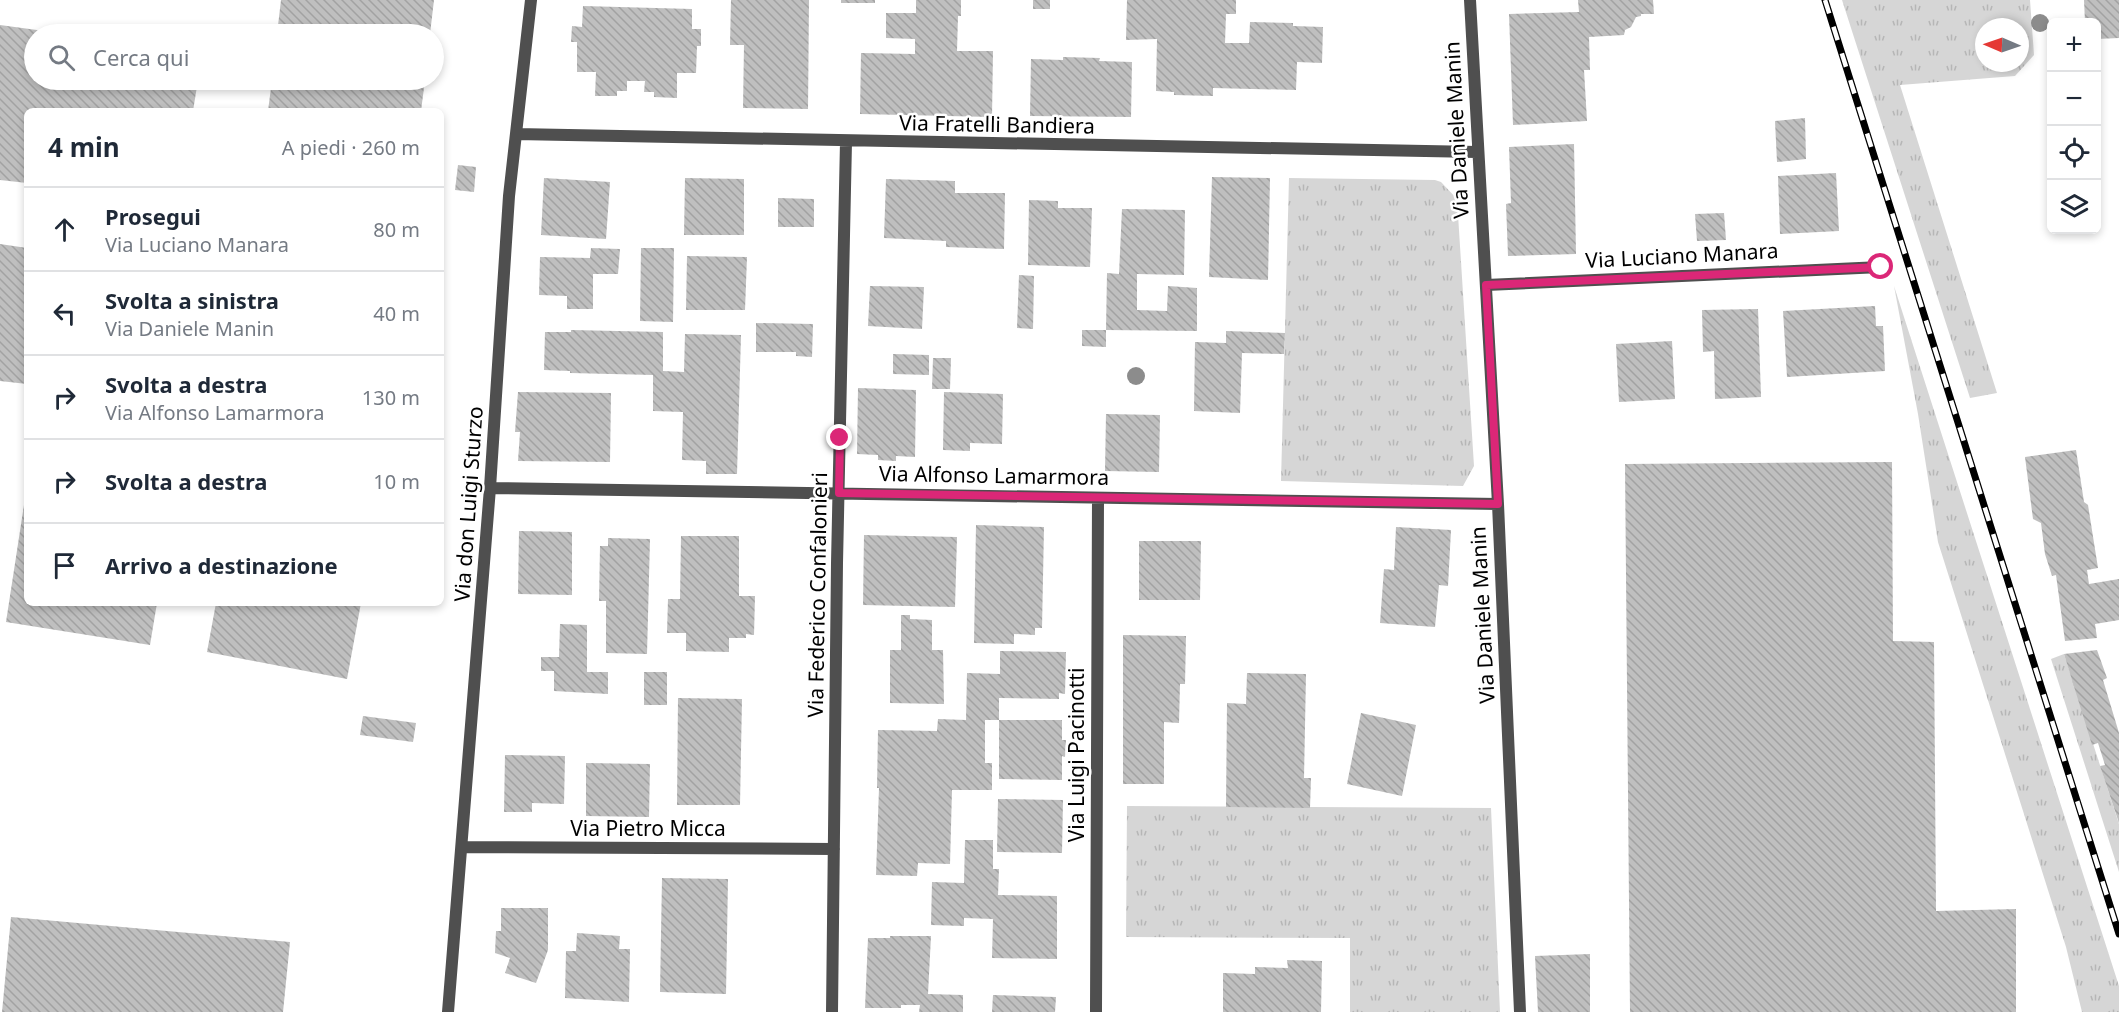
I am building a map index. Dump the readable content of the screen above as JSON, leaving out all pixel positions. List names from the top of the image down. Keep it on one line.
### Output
{"streets":{"street":["Via Fratelli Bandiera","Via Daniele Manin","Via Luciano Manara","Via Alfonso Lamarmora","Via don Luigi Sturzo","Via Federico Confalonieri","Via Luigi Pacinotti","Via Pietro Micca"]},"crossings":[["Via Fratelli Bandiera","Via Daniele Manin"],["Via Fratelli Bandiera","Via don Luigi Sturzo"],["Via Fratelli Bandiera","Via Federico Confalonieri"],["Via Daniele Manin","Via Luciano Manara"],["Via Daniele Manin","Via Alfonso Lamarmora"],["Via Alfonso Lamarmora","Via don Luigi Sturzo"],["Via Alfonso Lamarmora","Via Federico Confalonieri"],["Via Alfonso Lamarmora","Via Luigi Pacinotti"],["Via don Luigi Sturzo","Via Pietro Micca"],["Via Federico Confalonieri","Via Pietro Micca"]],"north":"left","page":{"map_buttons":["+","−"],"search":"Cerca qui","heading":["4 min","A piedi · 260 m"],"list":[["Prosegui","Via Luciano Manara","80 m"],["Svolta a sinistra","Via Daniele Manin","40 m"],["Svolta a destra","Via Alfonso Lamarmora","130 m"],["Svolta a destra","10 m"],"Arrivo a destinazione"]}}
